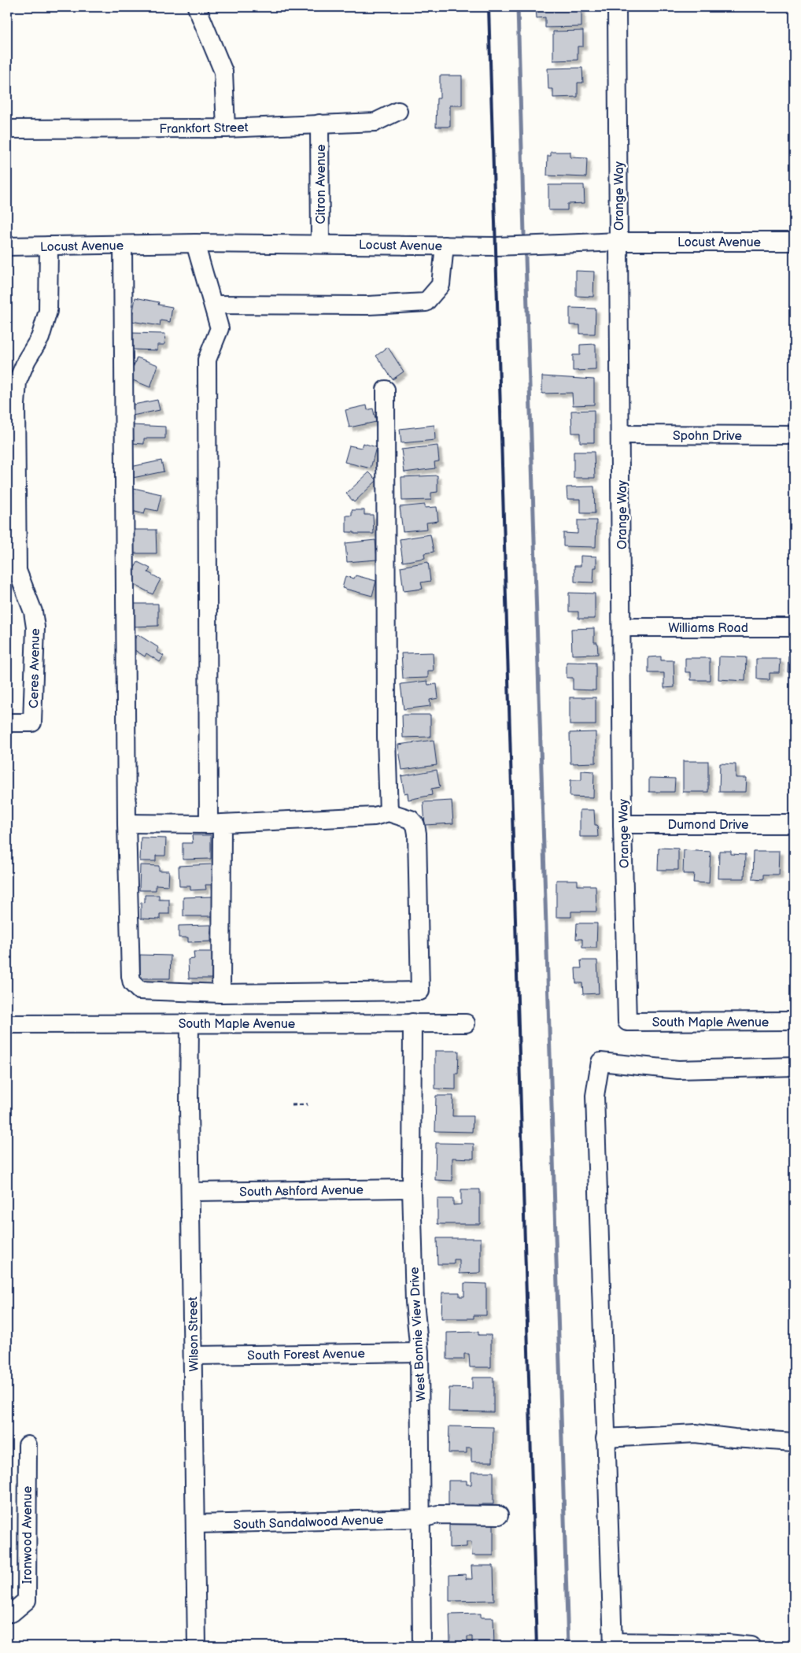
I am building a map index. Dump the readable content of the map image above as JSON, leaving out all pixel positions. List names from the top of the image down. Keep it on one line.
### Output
{"streets":{"street":["Frankfort Street","Citron Avenue","Orange Way","Locust Avenue","Spohn Drive","Williams Road","Ceres Avenue","Dumond Drive","South Maple Avenue","South Ashford Avenue","Wilson Street","West Bonnie View Drive","South Forest Avenue","South Sandalwood Avenue","Ironwood Avenue"]},"crossings":[["Frankfort Street","Citron Avenue"],["Citron Avenue","Locust Avenue"],["Orange Way","Locust Avenue"],["Orange Way","Spohn Drive"],["Orange Way","Williams Road"],["Orange Way","Dumond Drive"],["Orange Way","South Maple Avenue"],["Locust Avenue","Ceres Avenue"],["South Maple Avenue","Wilson Street"],["South Maple Avenue","West Bonnie View Drive"],["South Ashford Avenue","Wilson Street"],["South Ashford Avenue","West Bonnie View Drive"],["Wilson Street","South Forest Avenue"],["Wilson Street","South Sandalwood Avenue"],["West Bonnie View Drive","South Forest Avenue"],["West Bonnie View Drive","South Sandalwood Avenue"]]}
